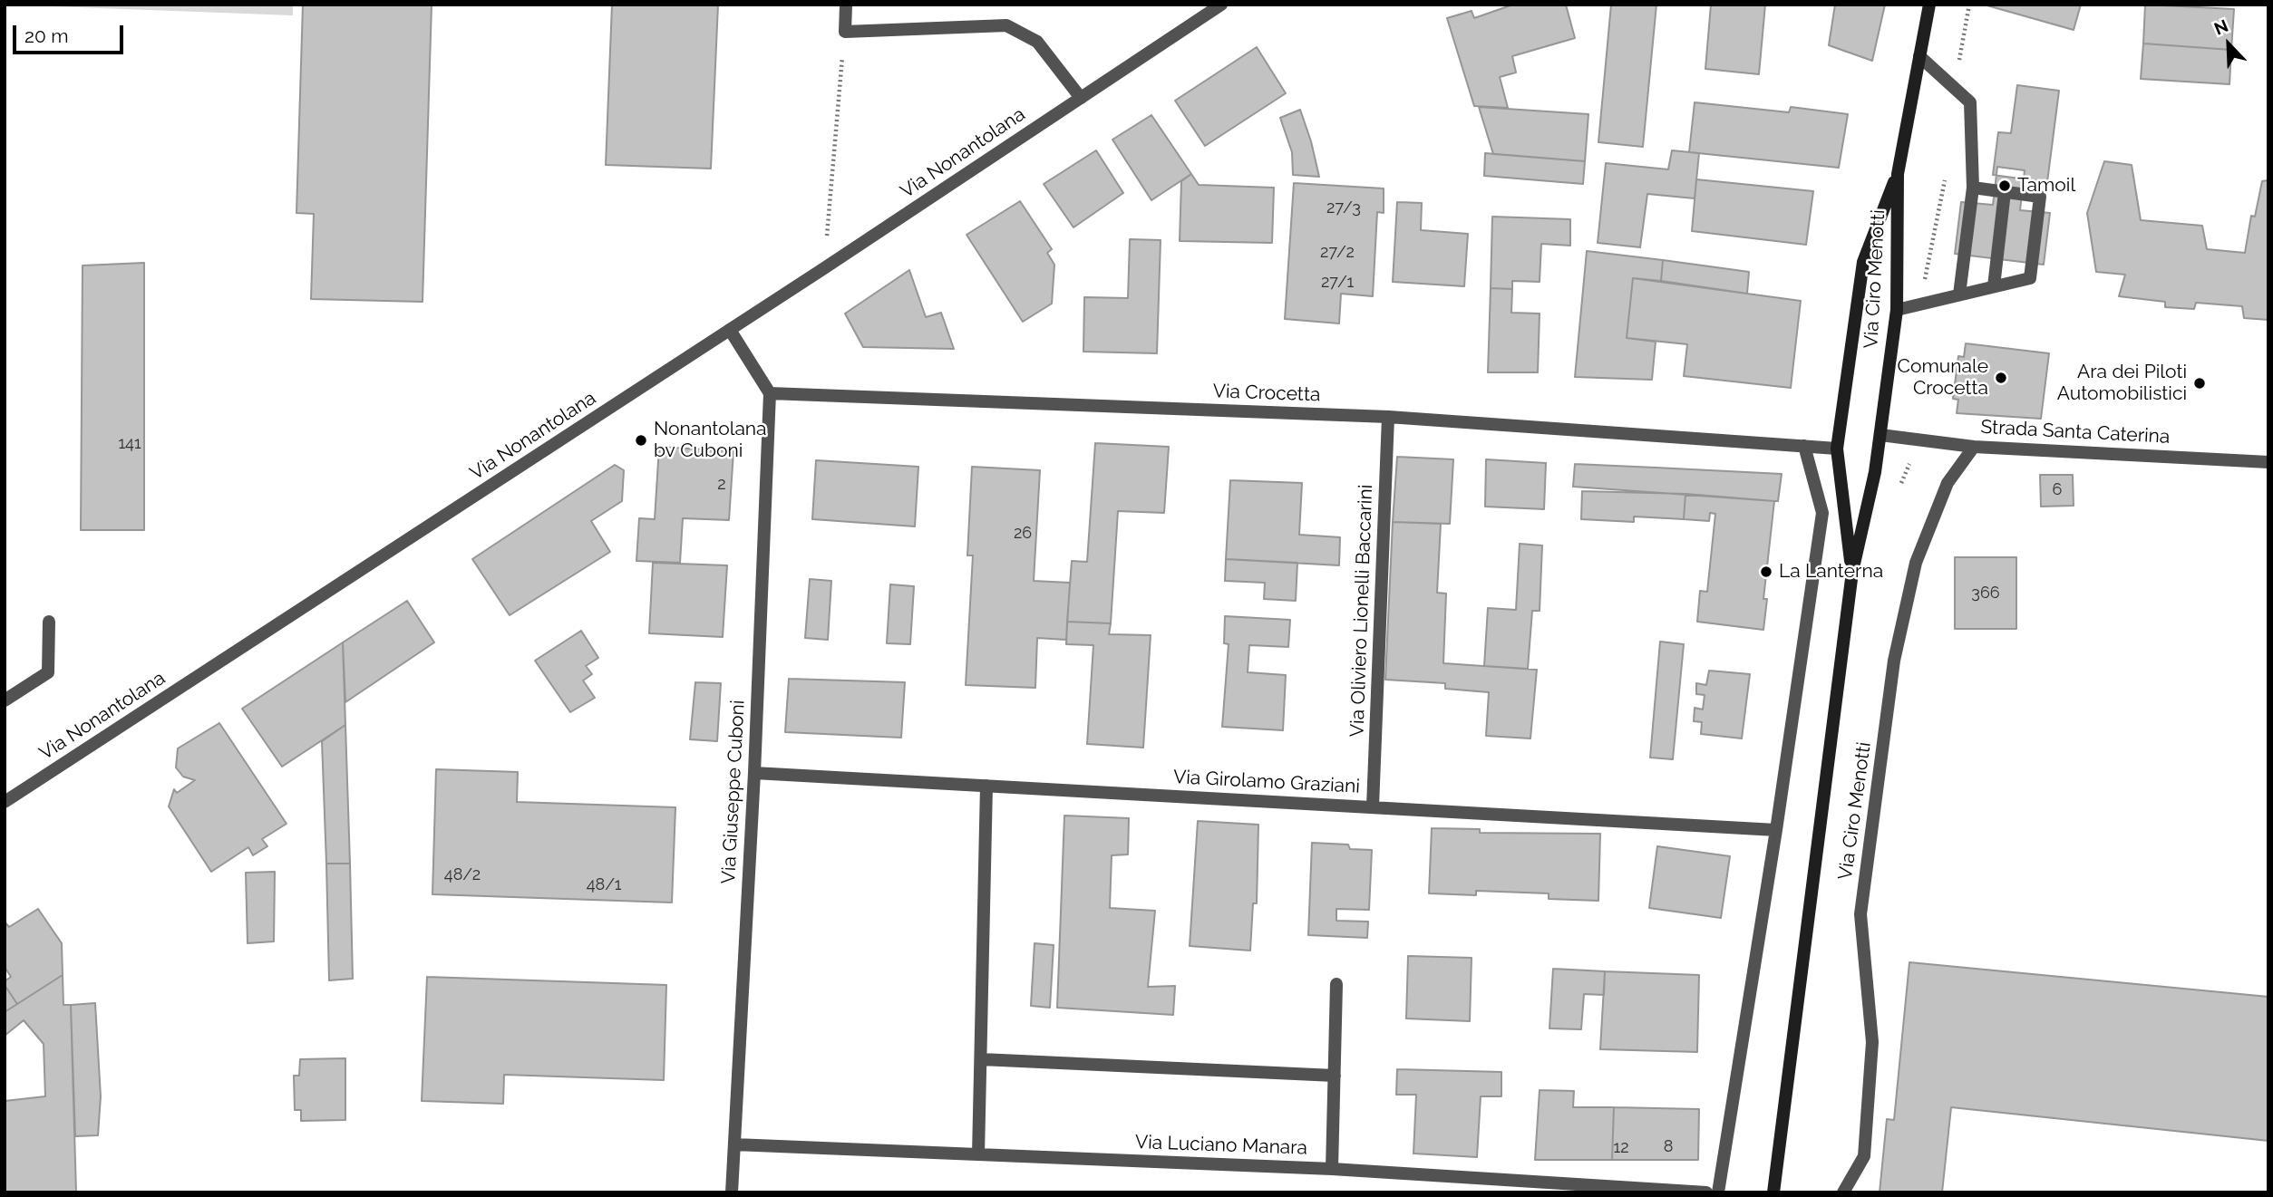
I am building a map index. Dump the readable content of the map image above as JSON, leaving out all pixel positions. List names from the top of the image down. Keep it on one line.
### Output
{"streets":{"main road":["Via Ciro Menotti"],"street":["Via Nonantolana","Via Crocetta","Strada Santa Caterina","Via Oliviero Lionelli Baccarini","Via Girolamo Graziani","Via Giuseppe Cuboni","Via Luciano Manara"]},"crossings":[["Via Ciro Menotti","Via Crocetta"],["Via Ciro Menotti","Strada Santa Caterina"],["Via Crocetta","Via Oliviero Lionelli Baccarini"],["Via Crocetta","Via Giuseppe Cuboni"],["Via Oliviero Lionelli Baccarini","Via Girolamo Graziani"],["Via Girolamo Graziani","Via Giuseppe Cuboni"],["Via Giuseppe Cuboni","Via Luciano Manara"]],"places":["Tamoil","Comunale Crocetta","Ara dei Piloti Automobilistici","Nonantolana bv Cuboni","La Lanterna"],"house_numbers":["27/3","27/2","27/1","141","2","6","26","366","48/2","48/1","8","12"],"scale_bar":"20 m","north":"top left"}
